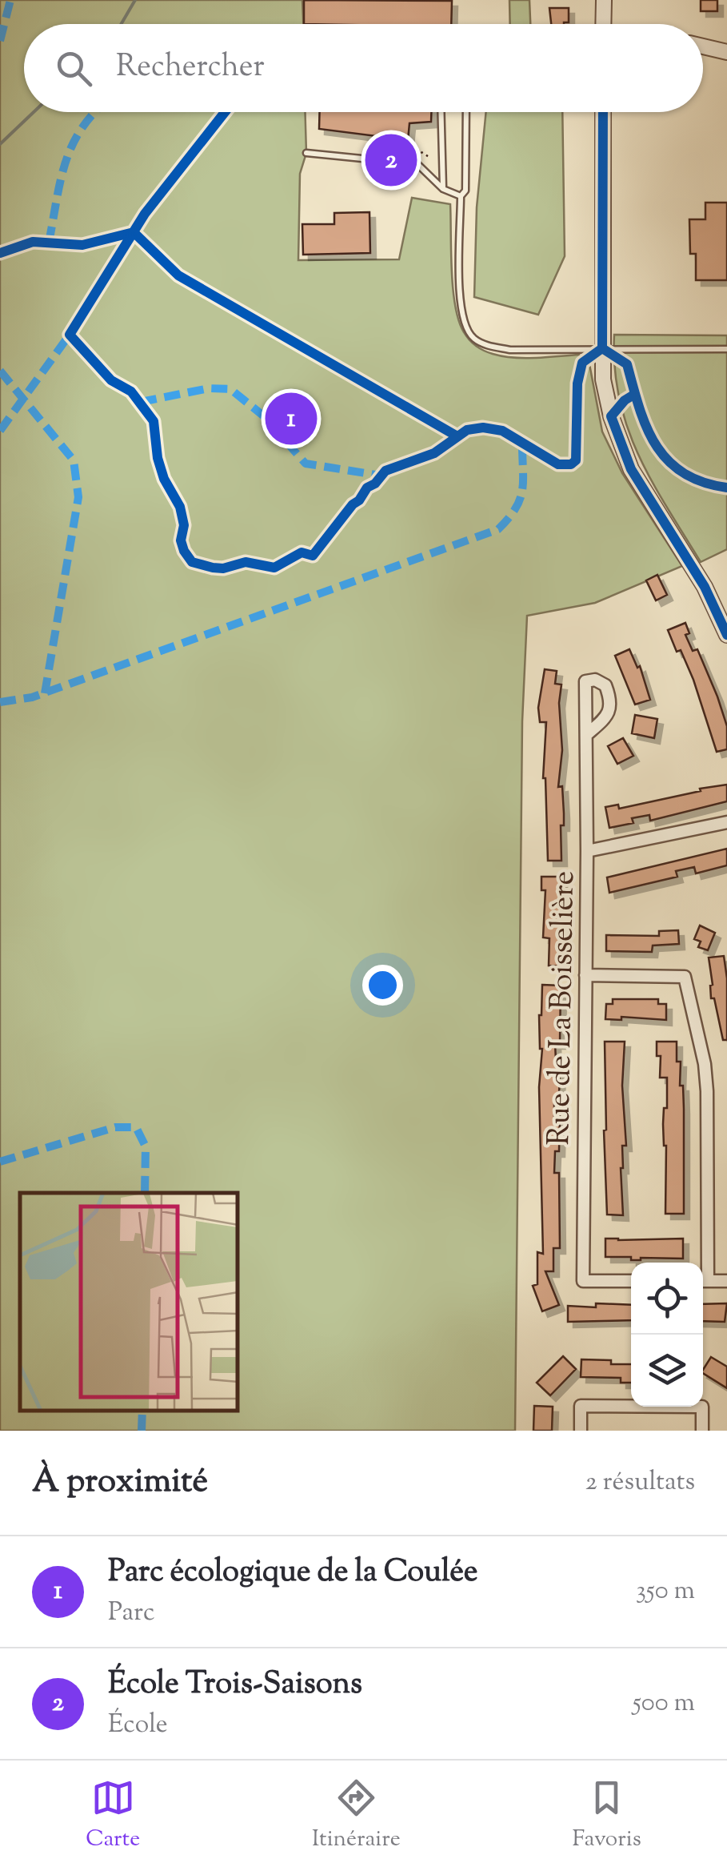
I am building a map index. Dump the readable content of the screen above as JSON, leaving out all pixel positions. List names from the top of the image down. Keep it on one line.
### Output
{"streets":{"street":["Rue de La Boisselière"]},"page":{"search":"Rechercher","pins":["2","1"],"heading":["À proximité","2 résultats"],"list":[{"mark":"1","name":"Parc écologique de la Coulée","note":"Parc","value":"350 m"},{"mark":"2","name":"École Trois-Saisons","note":"École","value":"500 m"}],"nav":["Carte","Itinéraire","Favoris"]}}
